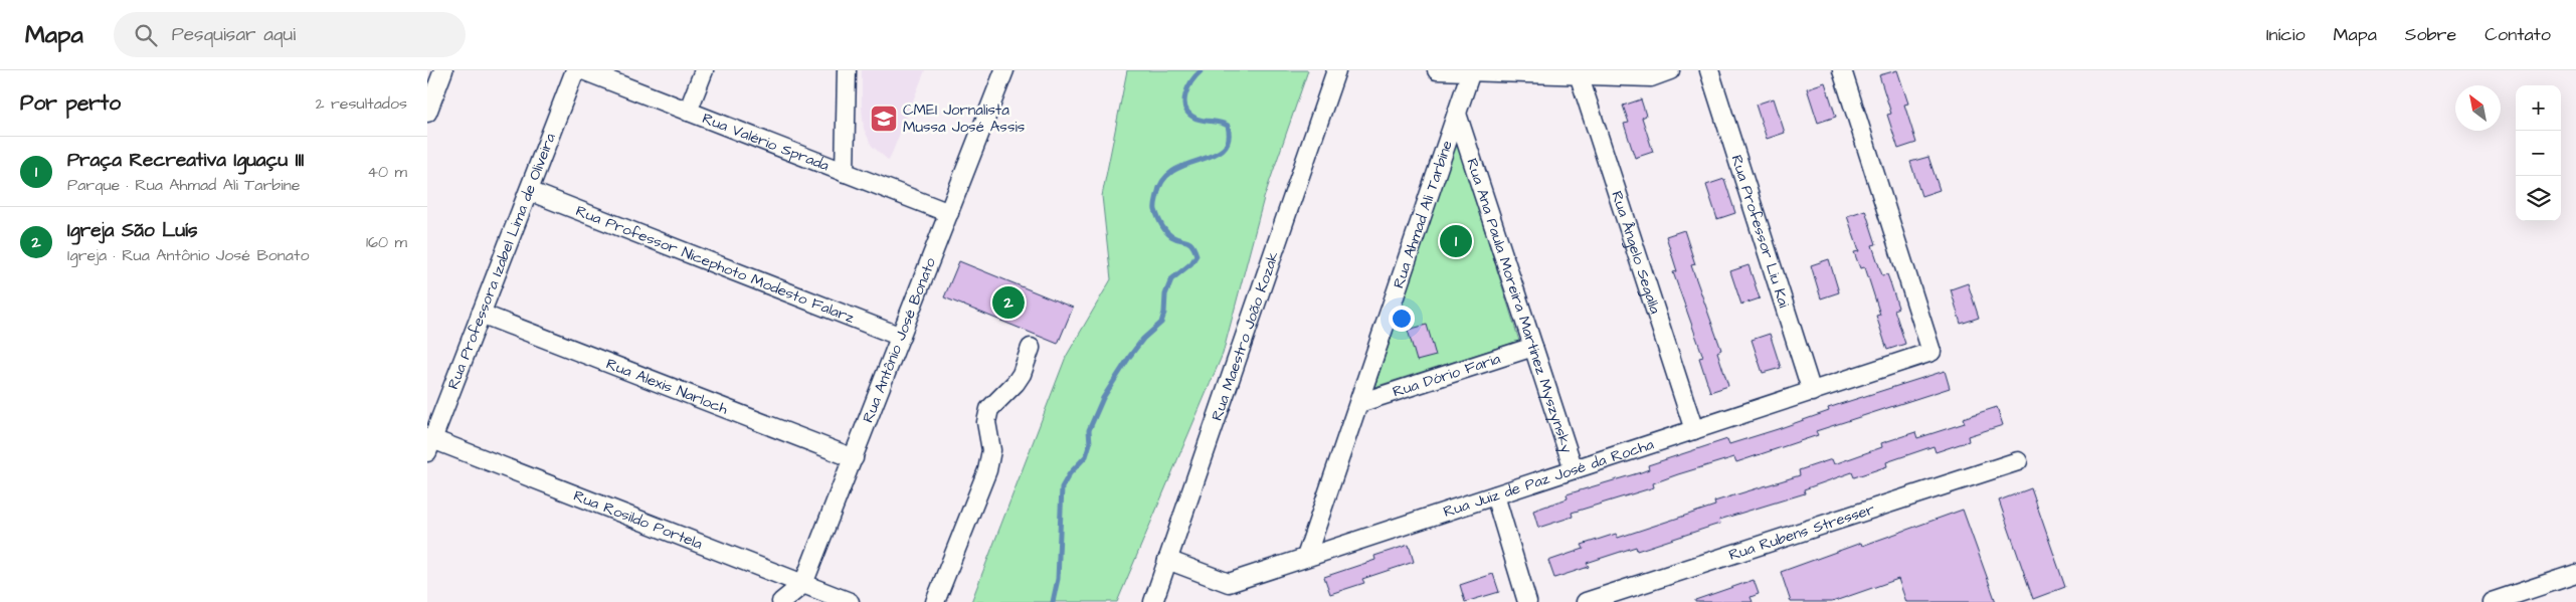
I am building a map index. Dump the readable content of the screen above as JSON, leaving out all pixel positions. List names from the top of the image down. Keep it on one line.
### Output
{"streets":{"street":["Rua Valério Sprada","Rua Ahmad Ali Tarbine","Rua Professor Liu Kai","Rua Ângelo Segalla","Rua Professora Izabel Lima de Oliveira","Rua Professor Nicephoto Modesto Falarz","Rua Ana Paula Moreira Martinez Myszynsky","Rua Maestro João Kozak","Rua Antônio José Bonato","Rua Dório Faria","Rua Alexis Narloch","Rua Juiz de Paz José da Rocha","Rua Rosildo Portela","Rua Rubens Stresser"]},"crossings":[["Rua Valério Sprada","Rua Antônio José Bonato"],["Rua Ahmad Ali Tarbine","Rua Ana Paula Moreira Martinez Myszynsky"],["Rua Ahmad Ali Tarbine","Rua Dório Faria"],["Rua Ahmad Ali Tarbine","Rua Juiz de Paz José da Rocha"],["Rua Professor Liu Kai","Rua Juiz de Paz José da Rocha"],["Rua Ângelo Segalla","Rua Juiz de Paz José da Rocha"],["Rua Professora Izabel Lima de Oliveira","Rua Professor Nicephoto Modesto Falarz"],["Rua Professora Izabel Lima de Oliveira","Rua Alexis Narloch"],["Rua Professora Izabel Lima de Oliveira","Rua Rosildo Portela"],["Rua Professor Nicephoto Modesto Falarz","Rua Antônio José Bonato"],["Rua Ana Paula Moreira Martinez Myszynsky","Rua Dório Faria"],["Rua Ana Paula Moreira Martinez Myszynsky","Rua Juiz de Paz José da Rocha"],["Rua Maestro João Kozak","Rua Juiz de Paz José da Rocha"],["Rua Antônio José Bonato","Rua Alexis Narloch"],["Rua Antônio José Bonato","Rua Rosildo Portela"]],"places":{"school or university":["CMEI Jornalista Mussa José Assis"]},"north":"top left","page":{"header":"Mapa","search":"Pesquisar aqui","nav":["Início","Mapa","Sobre","Contato"],"heading":["Por perto","2 resultados"],"map_buttons":["+","−"],"list":[{"mark":"1","name":"Praça Recreativa Iguaçu III","note":"Parque · Rua Ahmad Ali Tarbine","value":"40 m"},{"mark":"2","name":"Igreja São Luís","note":"Igreja · Rua Antônio José Bonato","value":"160 m"}],"pins":["1","2"]}}
